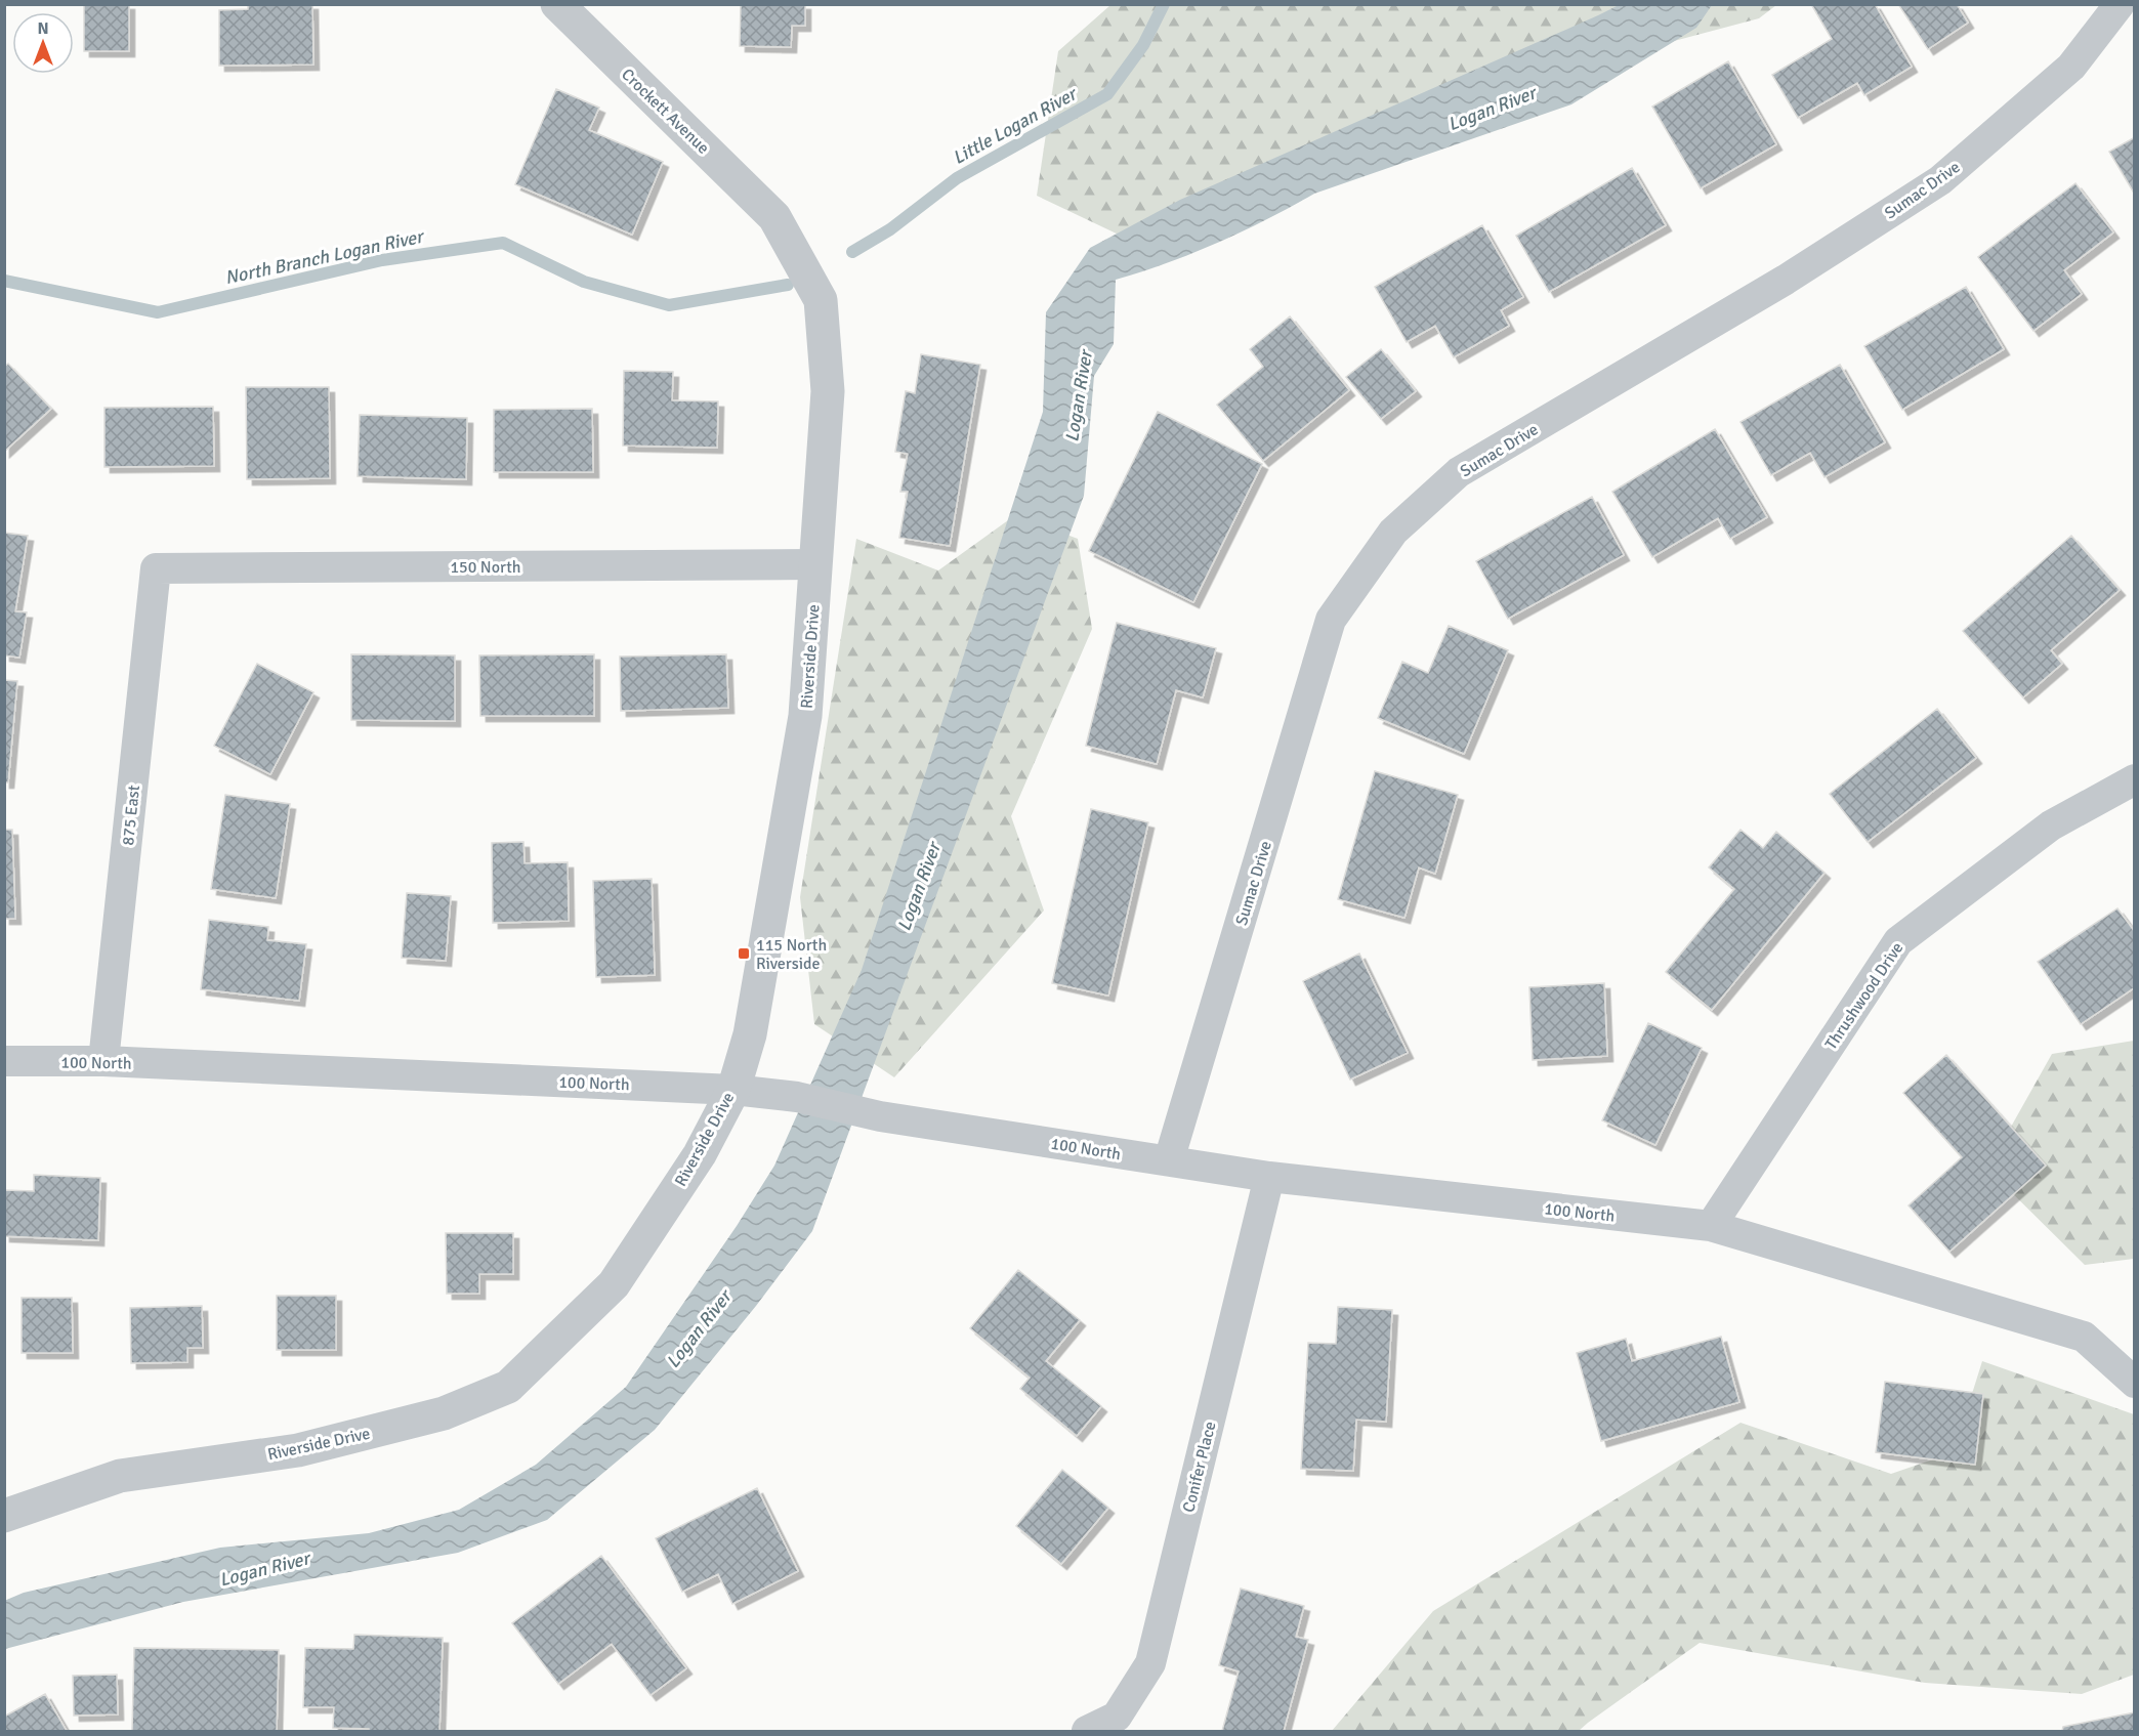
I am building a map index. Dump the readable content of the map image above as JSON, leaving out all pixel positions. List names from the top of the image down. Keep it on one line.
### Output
{"streets":{"street":["Crockett Avenue","Sumac Drive","150 North","Riverside Drive","875 East","Thrushwood Drive","100 North","Conifer Place"]},"crossings":[["Crockett Avenue","Riverside Drive"],["Sumac Drive","100 North"],["150 North","Riverside Drive"],["150 North","875 East"],["Riverside Drive","100 North"],["875 East","100 North"],["Thrushwood Drive","100 North"],["100 North","Conifer Place"]],"water":["Logan River","Little Logan River","North Branch Logan River"],"places":{"transit":["115 North Riverside"]},"north":"top"}
